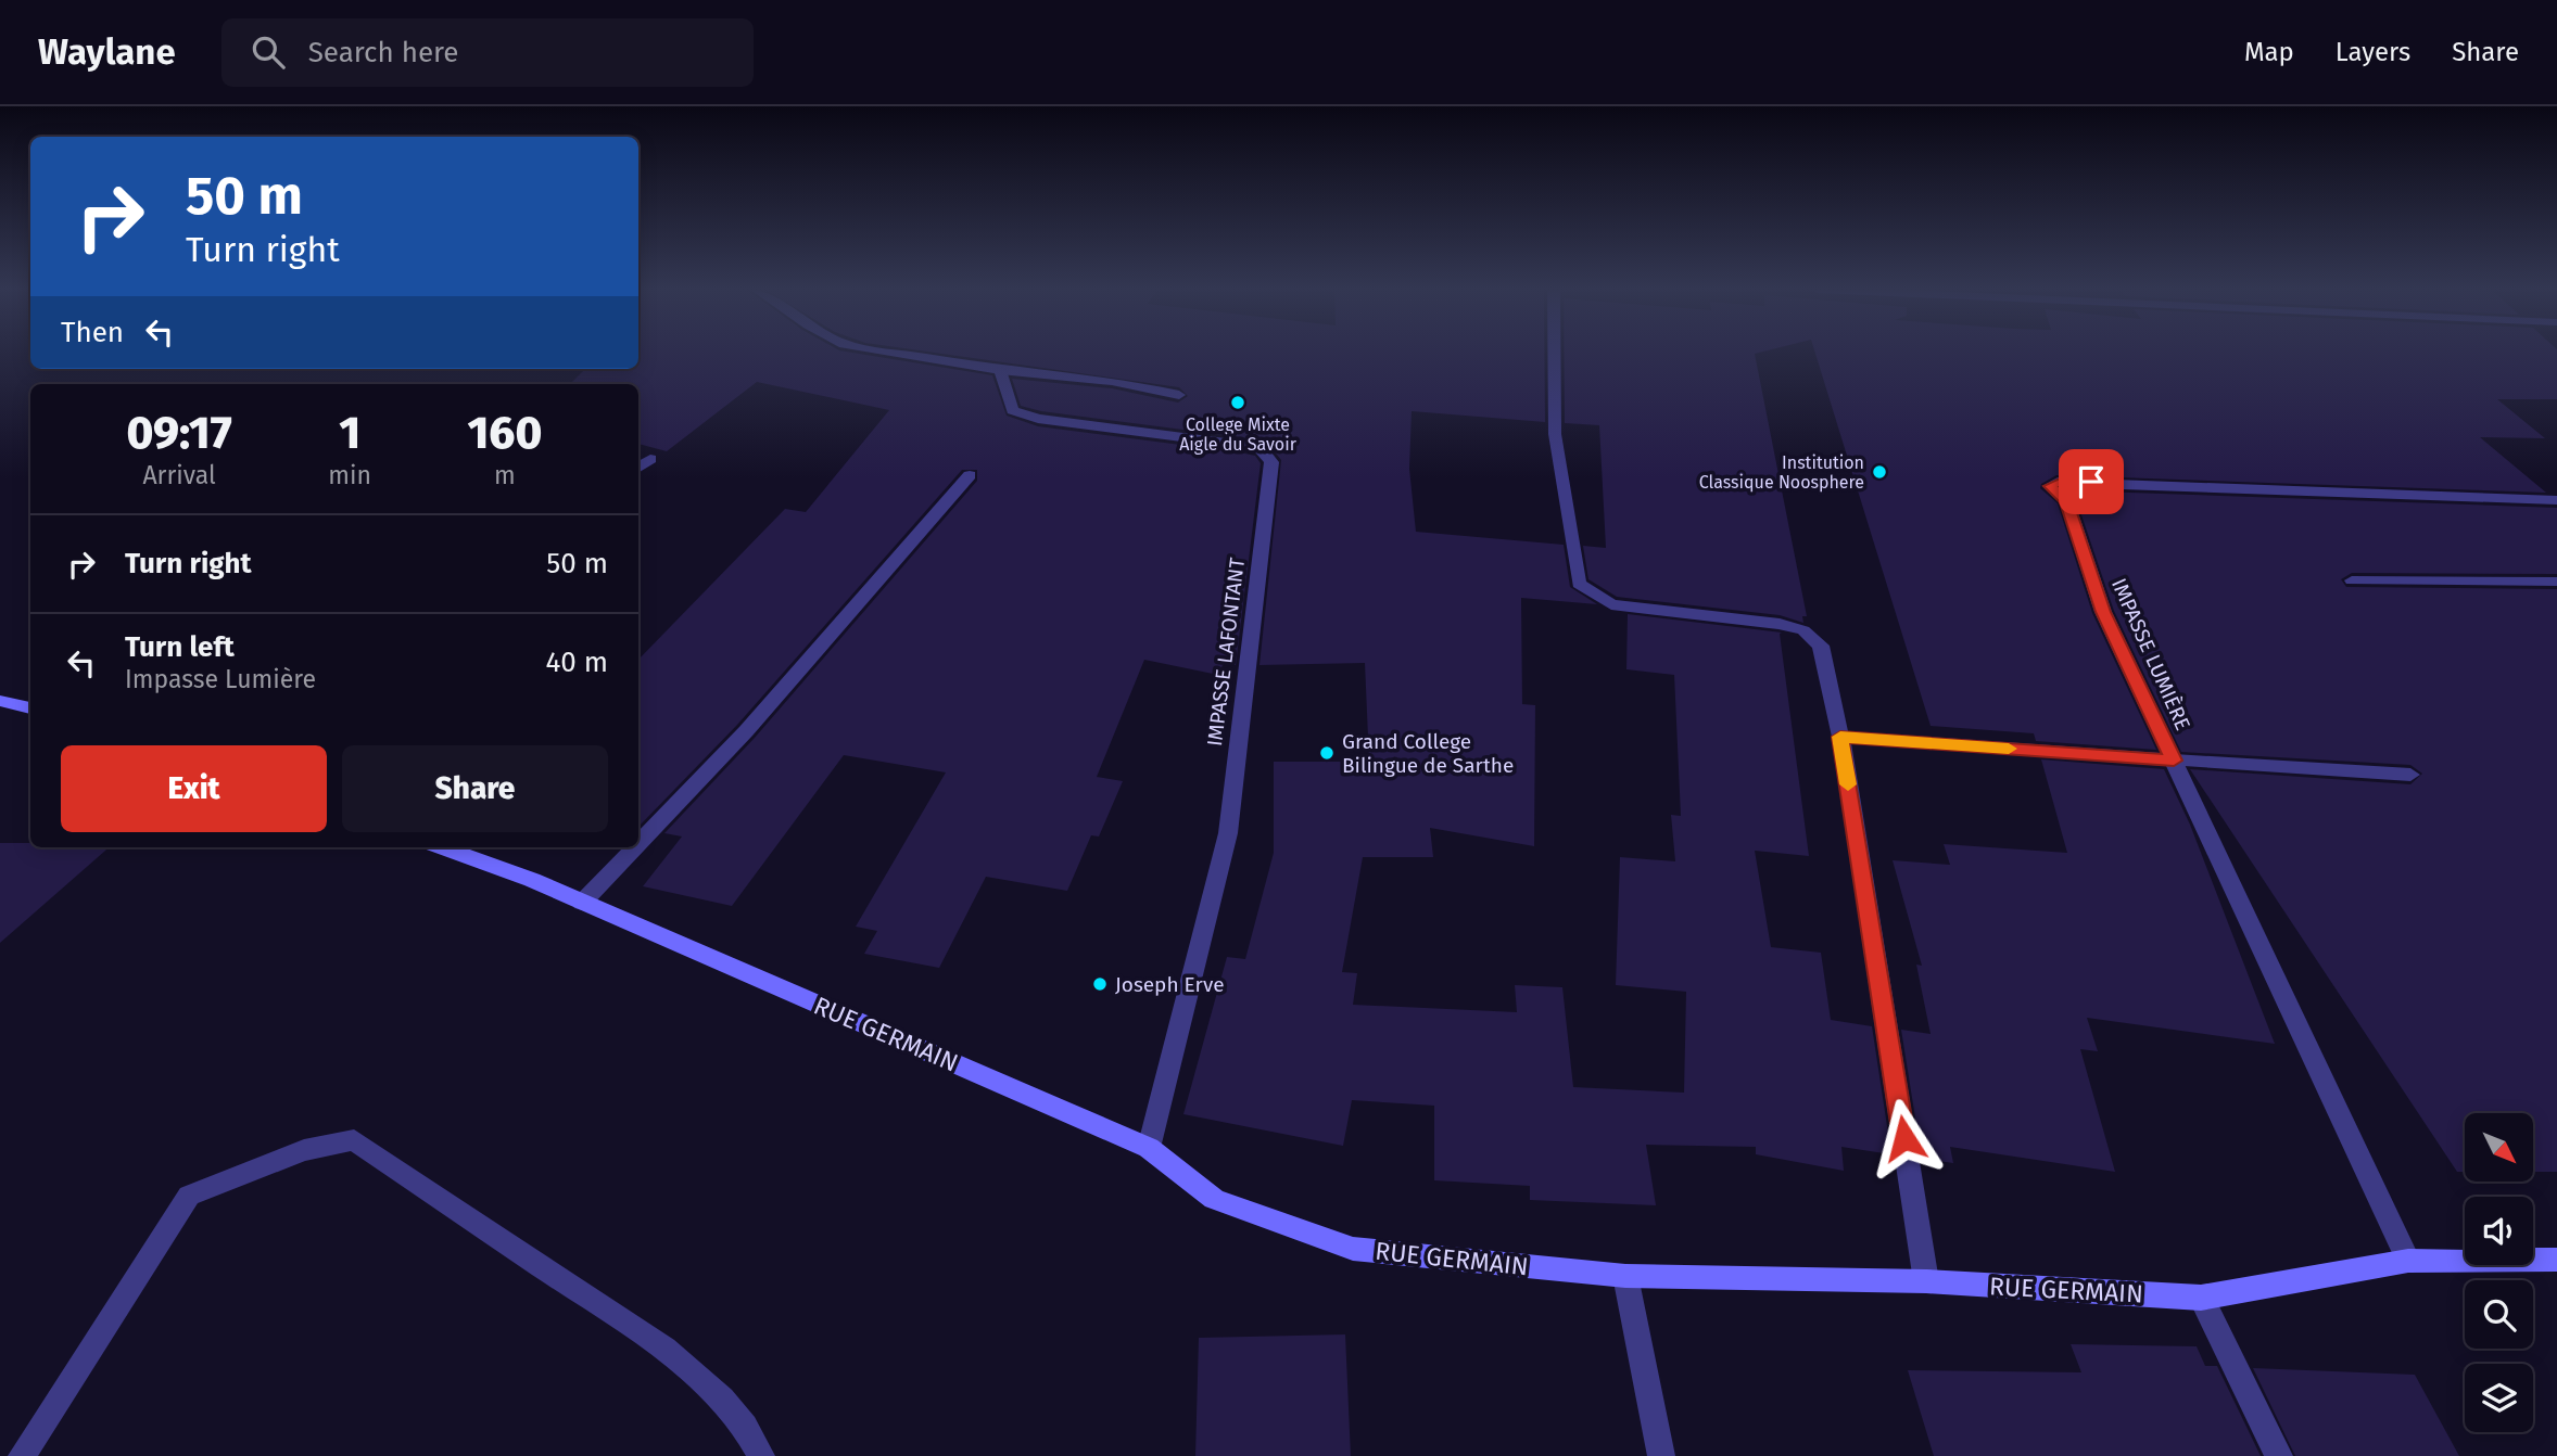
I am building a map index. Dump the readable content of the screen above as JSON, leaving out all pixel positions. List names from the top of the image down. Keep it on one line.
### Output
{"streets":{"street":["IMPASSE LAFONTANT","IMPASSE LUMIÈRE","RUE GERMAIN"]},"crossings":[["IMPASSE LAFONTANT","RUE GERMAIN"],["IMPASSE LUMIÈRE","RUE GERMAIN"]],"places":["College Mixte Aigle du Savoir","Institution Classique Noosphere","Grand College Bilingue de Sarthe","Joseph Erve"],"north":"bottom right","page":{"header":"Waylane","search":"Search here","nav":["Map","Layers","Share"],"turn":["50 m","Turn right"],"then":"Then","eta":["09:17","Arrival","1","min","160","m"],"list":[{"name":"Turn right","value":"50 m"},{"name":"Turn left","note":"Impasse Lumière","value":"40 m"}],"buttons":["Exit","Share"]}}
